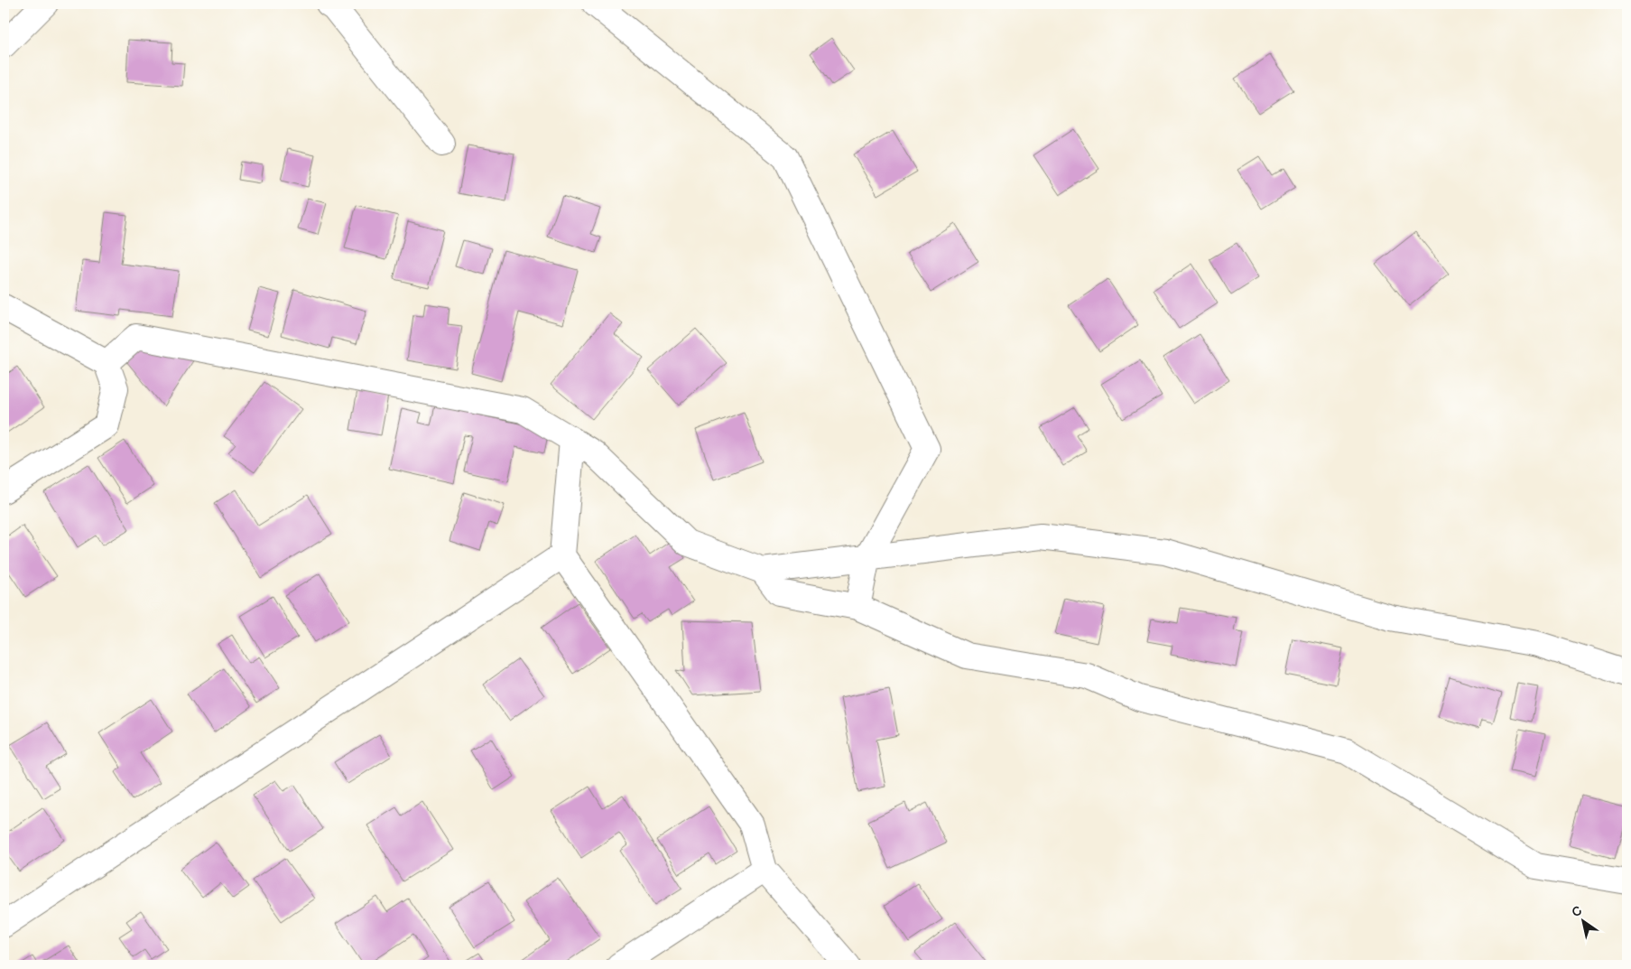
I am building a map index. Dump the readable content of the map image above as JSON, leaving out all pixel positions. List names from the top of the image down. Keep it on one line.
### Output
{"north":"top left"}
